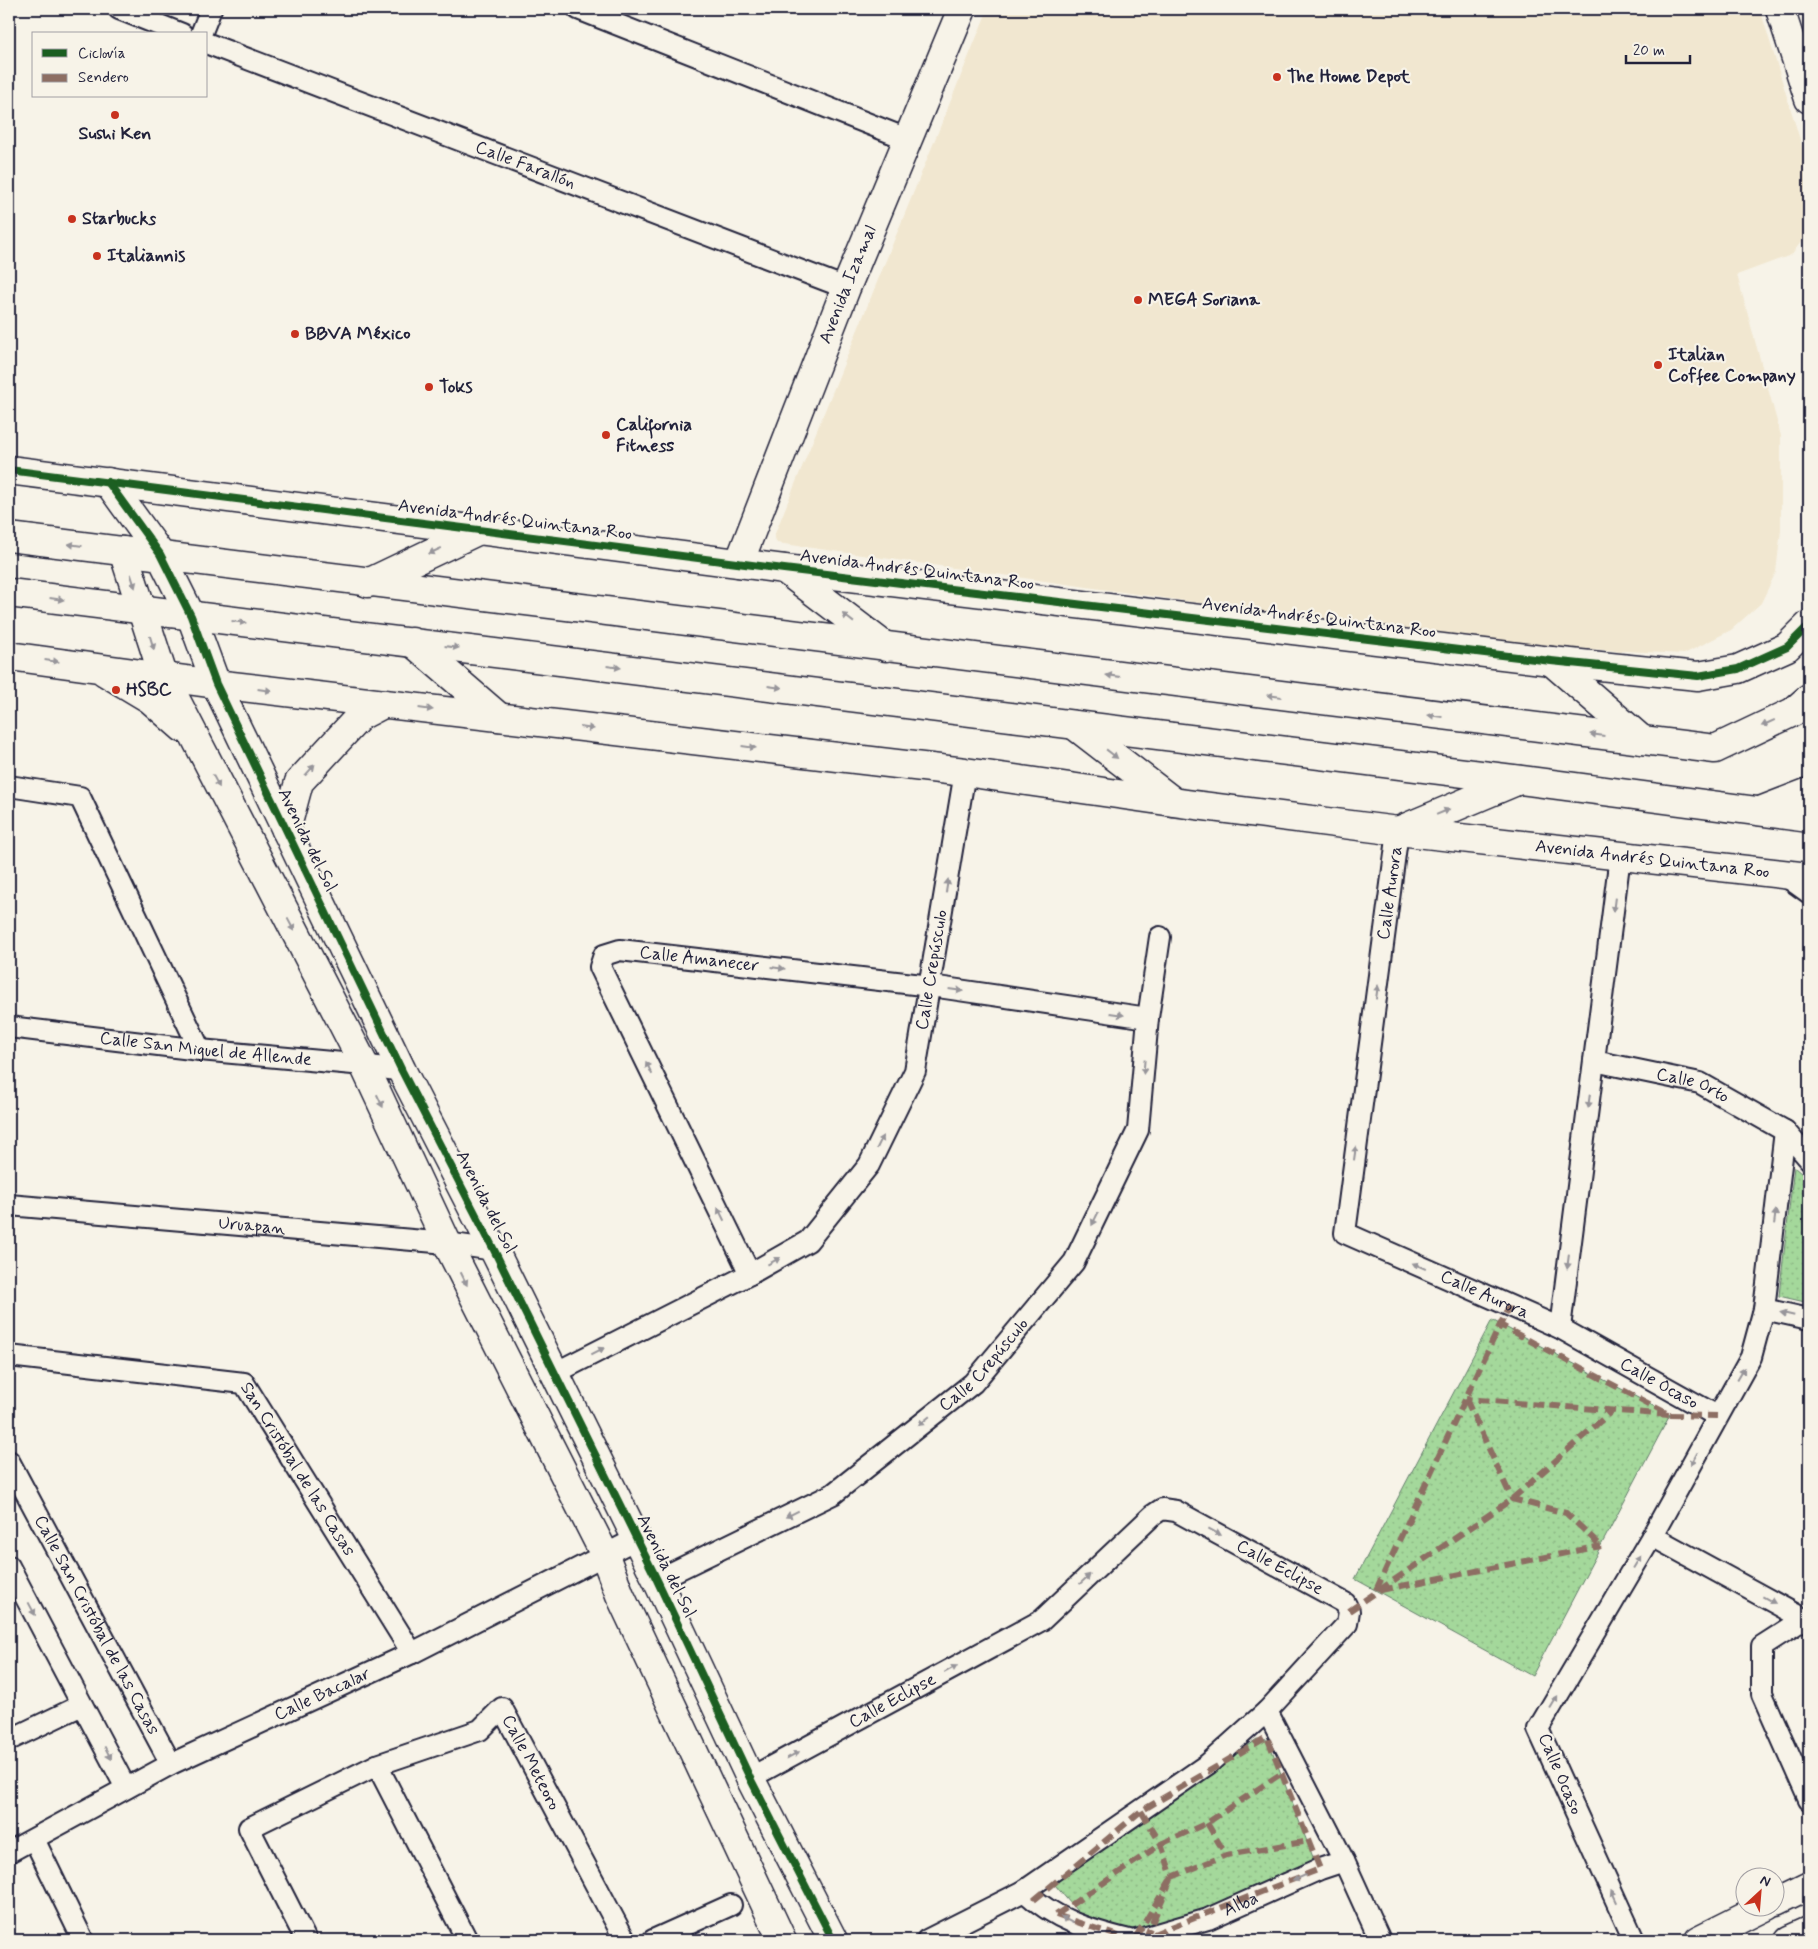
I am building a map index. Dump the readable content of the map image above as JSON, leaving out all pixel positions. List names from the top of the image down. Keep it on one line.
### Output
{"streets":{"street":["Calle Farallón","Avenida Izamal","Avenida Andrés Quintana Roo","Avenida del Sol","Calle Aurora","Calle Amanecer","Calle Crepúsculo","Calle San Miguel de Allende","Calle Orto","Uruapan","Calle Ocaso","San Cristóbal de las Casas","Calle Eclipse","Calle San Cristóbal de las Casas","Calle Bacalar","Calle Meteoro","Alba"]},"crossings":[["Calle Farallón","Avenida Izamal"],["Avenida Izamal","Avenida Andrés Quintana Roo"],["Avenida Andrés Quintana Roo","Avenida del Sol"],["Avenida Andrés Quintana Roo","Calle Aurora"],["Avenida Andrés Quintana Roo","Calle Crepúsculo"],["Avenida del Sol","Calle Crepúsculo"],["Avenida del Sol","Calle San Miguel de Allende"],["Avenida del Sol","Uruapan"],["Avenida del Sol","Calle Eclipse"],["Avenida del Sol","Calle Bacalar"],["Calle Aurora","Calle Ocaso"],["Calle Amanecer","Calle Crepúsculo"],["San Cristóbal de las Casas","Calle Bacalar"],["Calle San Cristóbal de las Casas","Calle Bacalar"]],"one_way":["Calle Aurora","Alba"],"places":["The Home Depot","Sushi Ken","Starbucks","Italiannis","MEGA Soriana","BBVA México","Italian Coffee Company","Toks","California Fitness","HSBC"],"legend":["Ciclovía","Sendero"],"scale_bar":"20 m","north":"top right"}
